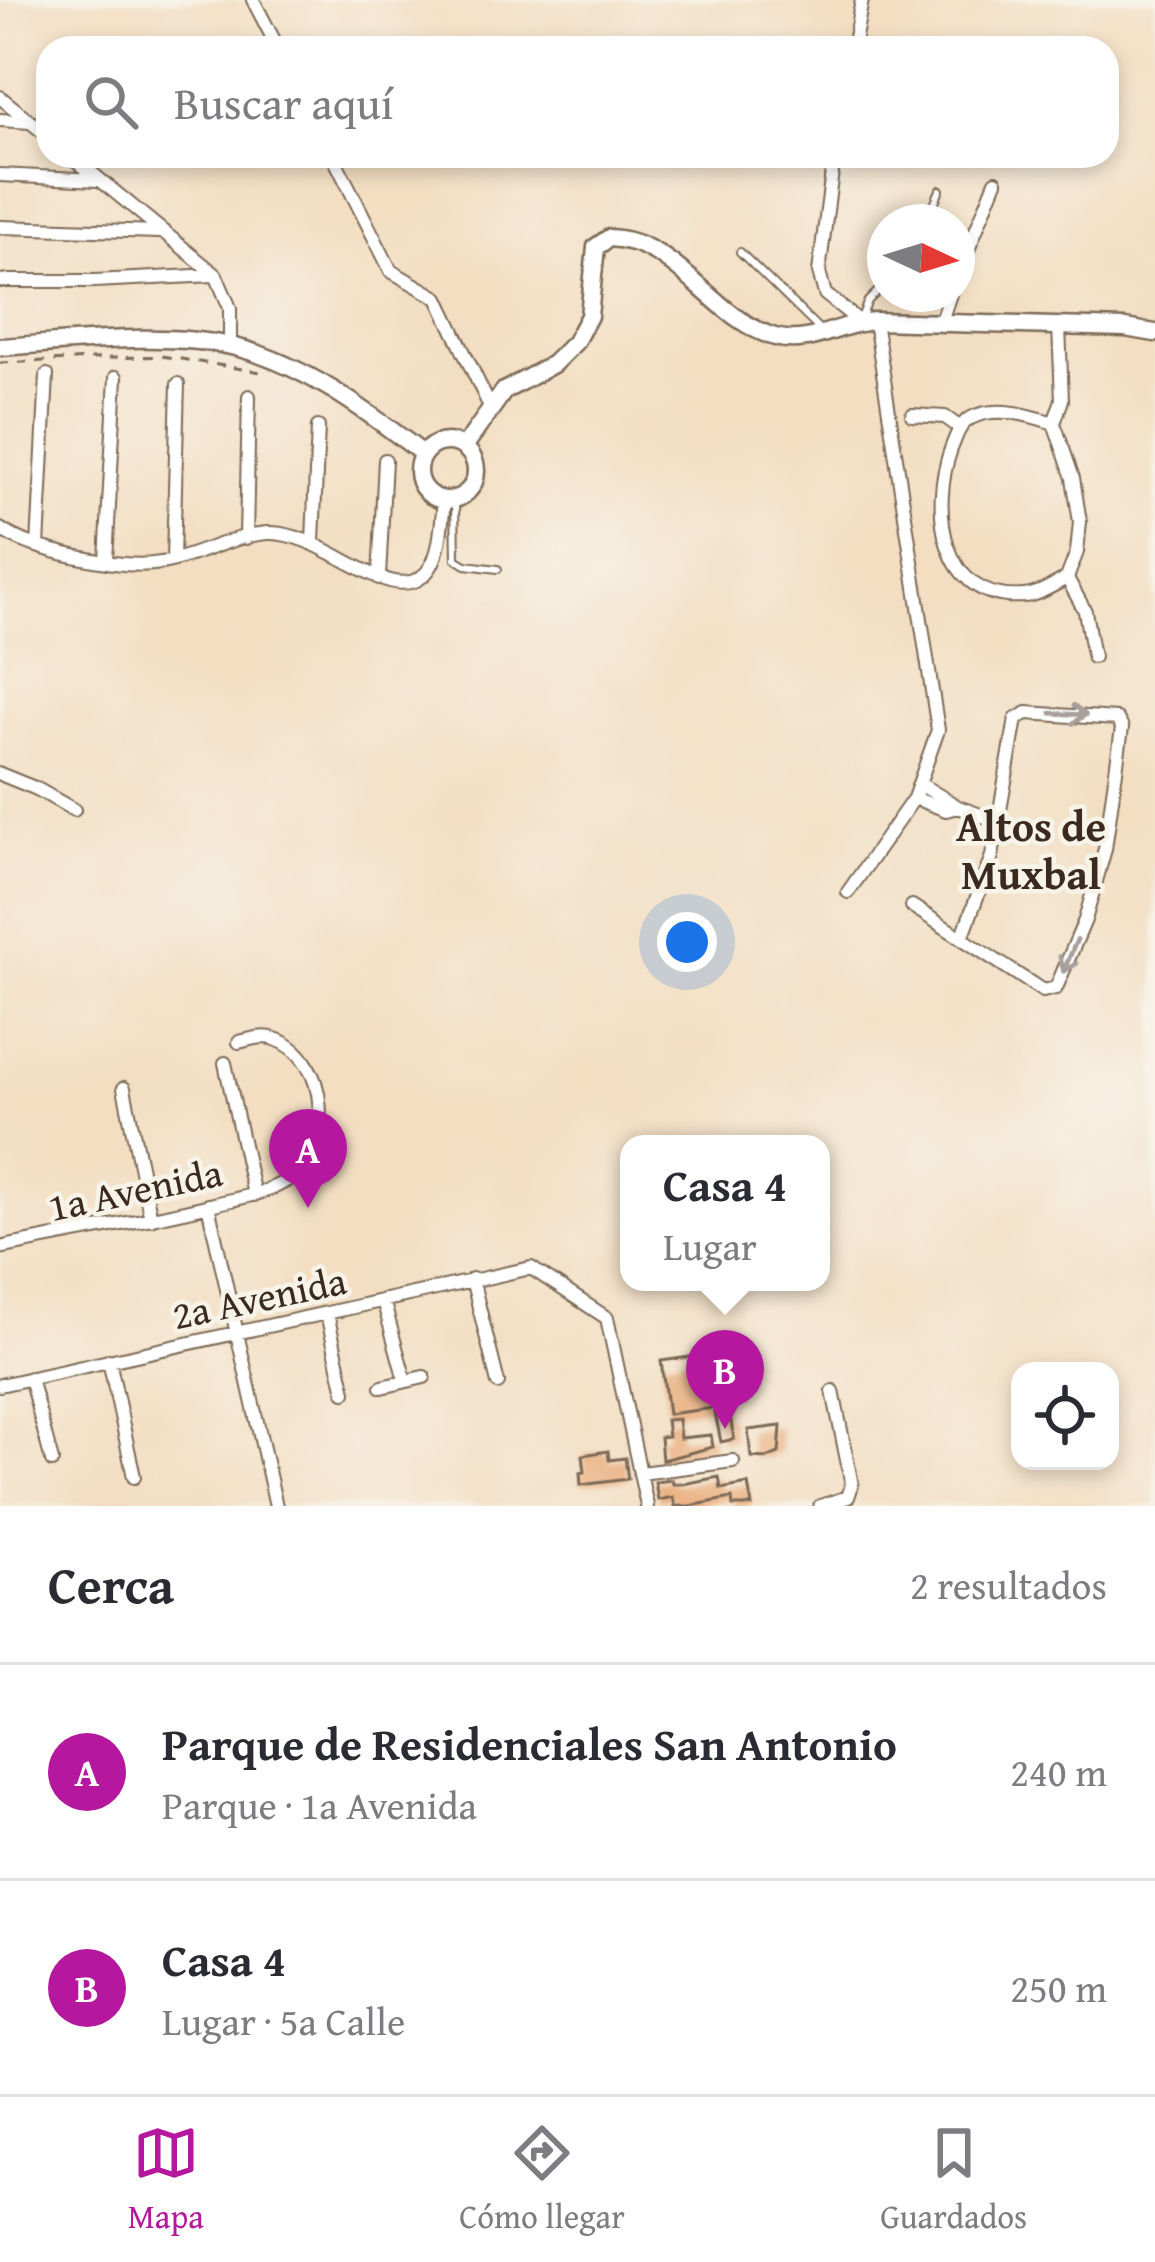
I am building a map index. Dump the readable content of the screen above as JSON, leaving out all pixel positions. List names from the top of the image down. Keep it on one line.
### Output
{"streets":{"street":["1a Avenida","2a Avenida"]},"districts":["Altos de Muxbal"],"north":"right","page":{"search":"Buscar aquí","pins":["A","B"],"popup":["Casa 4","Lugar"],"heading":["Cerca","2 resultados"],"list":[{"mark":"A","name":"Parque de Residenciales San Antonio","note":"Parque · 1a Avenida","value":"240 m"},{"mark":"B","name":"Casa 4","note":"Lugar · 5a Calle","value":"250 m"}],"nav":["Mapa","Cómo llegar","Guardados"]}}
